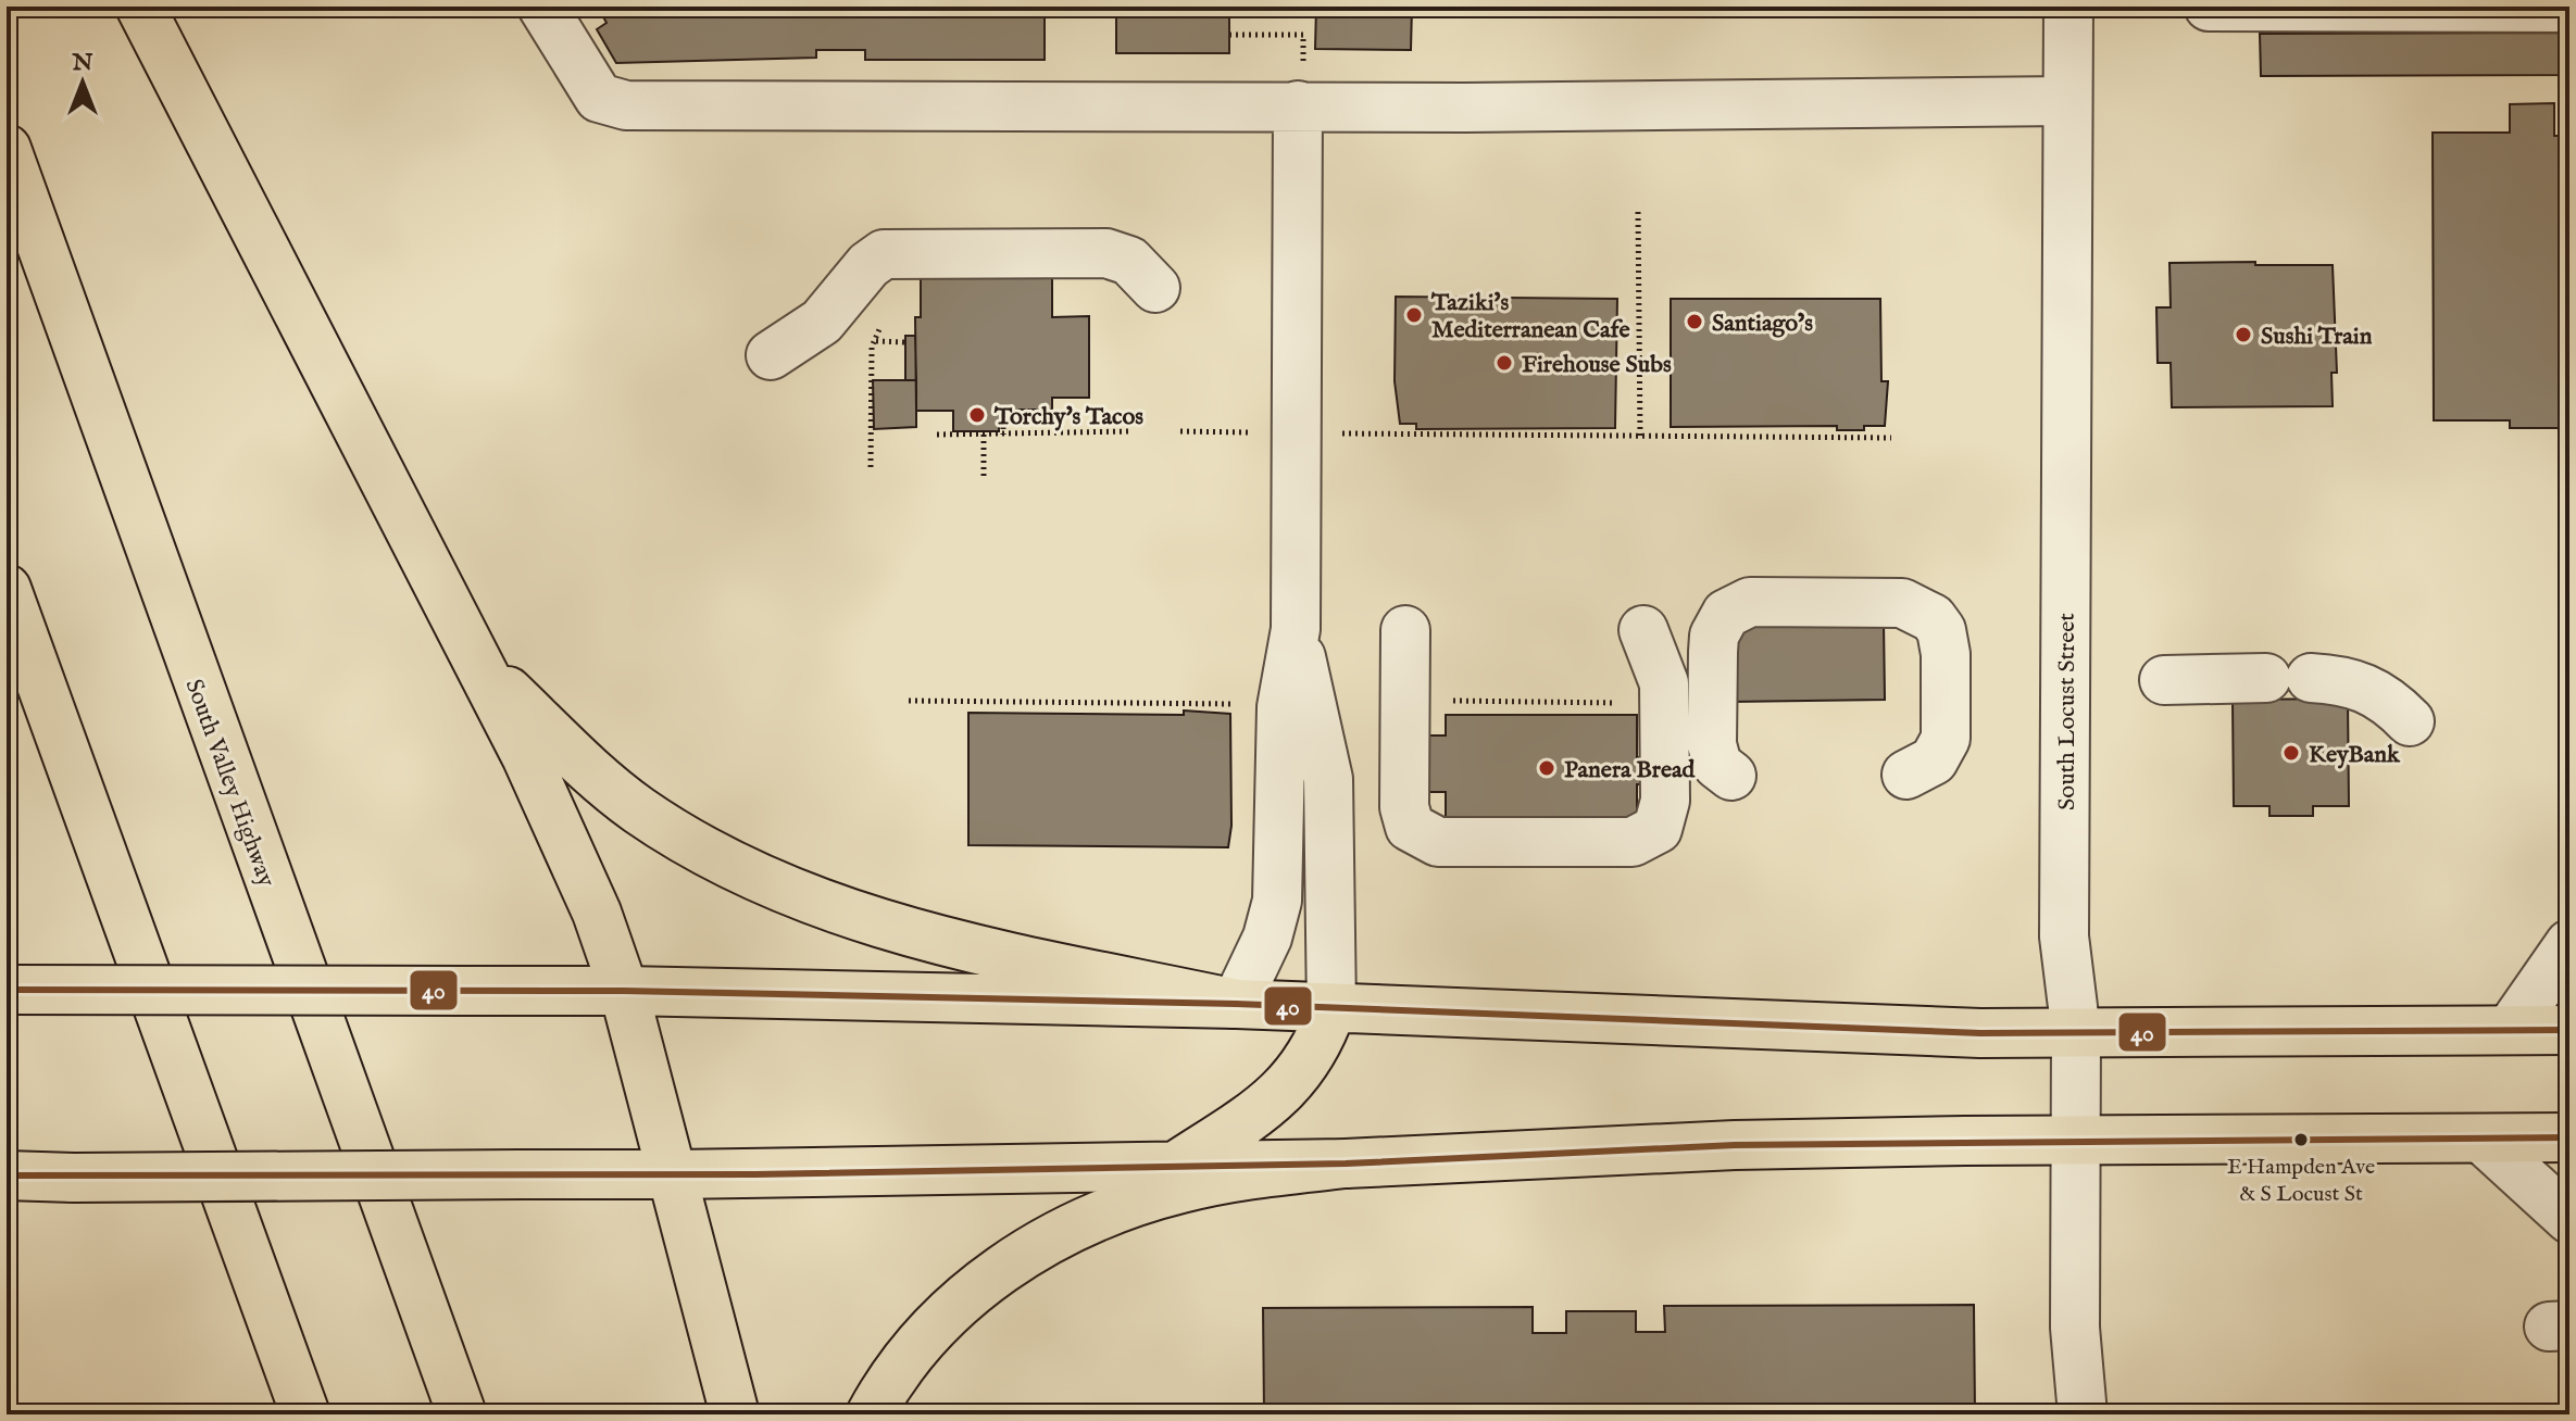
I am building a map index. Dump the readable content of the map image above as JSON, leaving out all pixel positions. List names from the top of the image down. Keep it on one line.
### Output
{"streets":{"main road":["South Valley Highway"],"street":["South Locust Street"]},"places":["Taziki's Mediterranean Cafe","Santiago’s","Sushi Train","Firehouse Subs","Torchy's Tacos","KeyBank","Panera Bread","E Hampden Ave & S Locust St"],"lines":["transit line 40"],"north":"top"}
